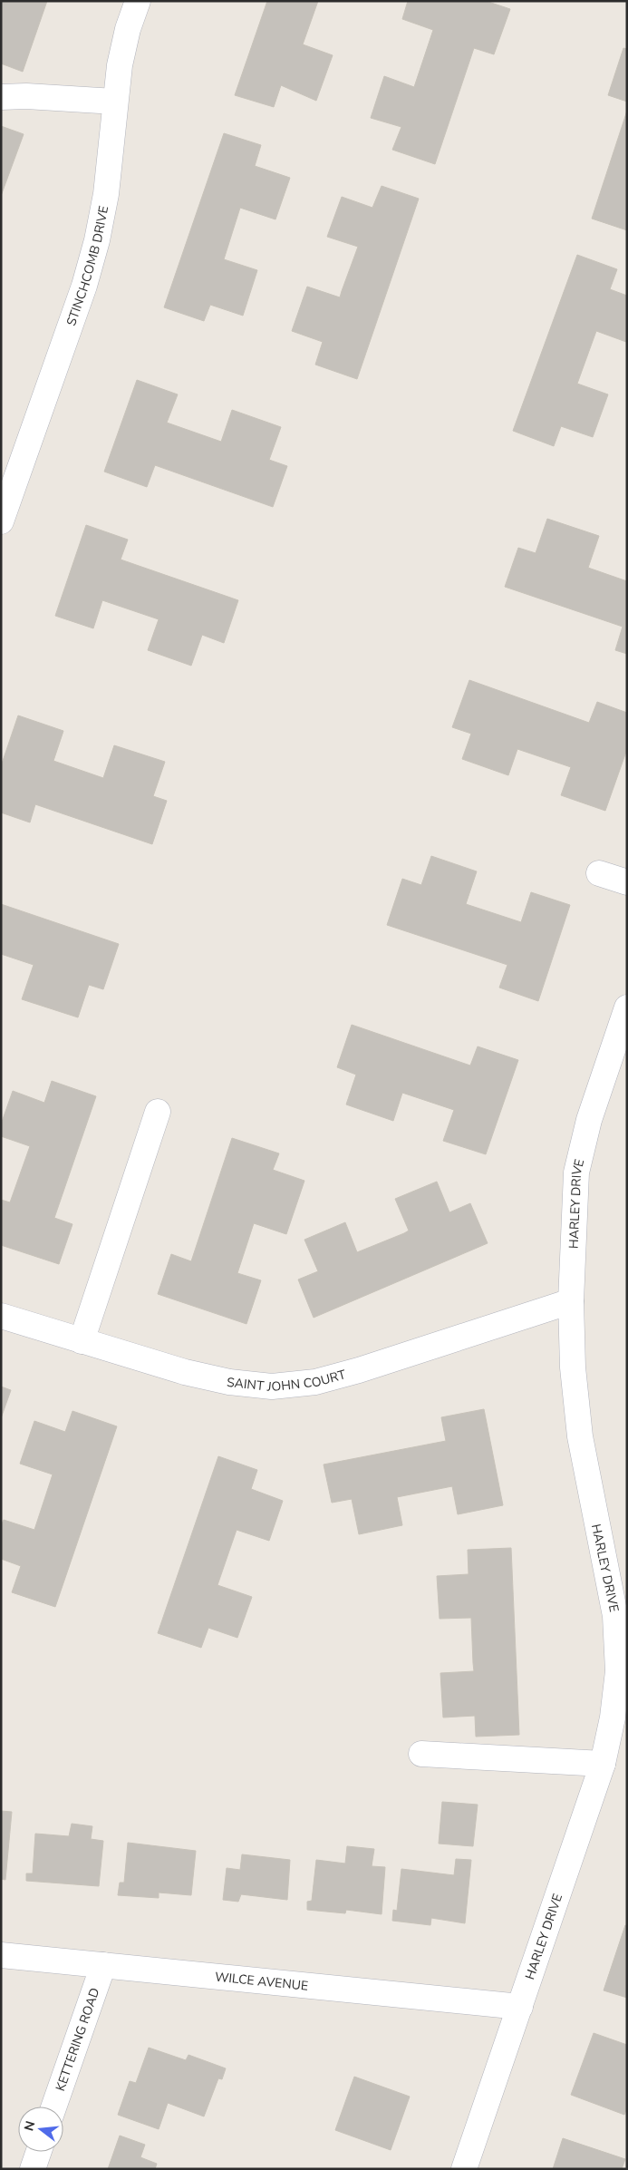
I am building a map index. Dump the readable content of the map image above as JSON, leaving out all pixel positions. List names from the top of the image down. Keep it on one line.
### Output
{"streets":{"street":["STINCHCOMB DRIVE","HARLEY DRIVE","SAINT JOHN COURT","WILCE AVENUE","KETTERING ROAD"]},"crossings":[["HARLEY DRIVE","SAINT JOHN COURT"],["HARLEY DRIVE","WILCE AVENUE"],["WILCE AVENUE","KETTERING ROAD"]],"north":"left"}
